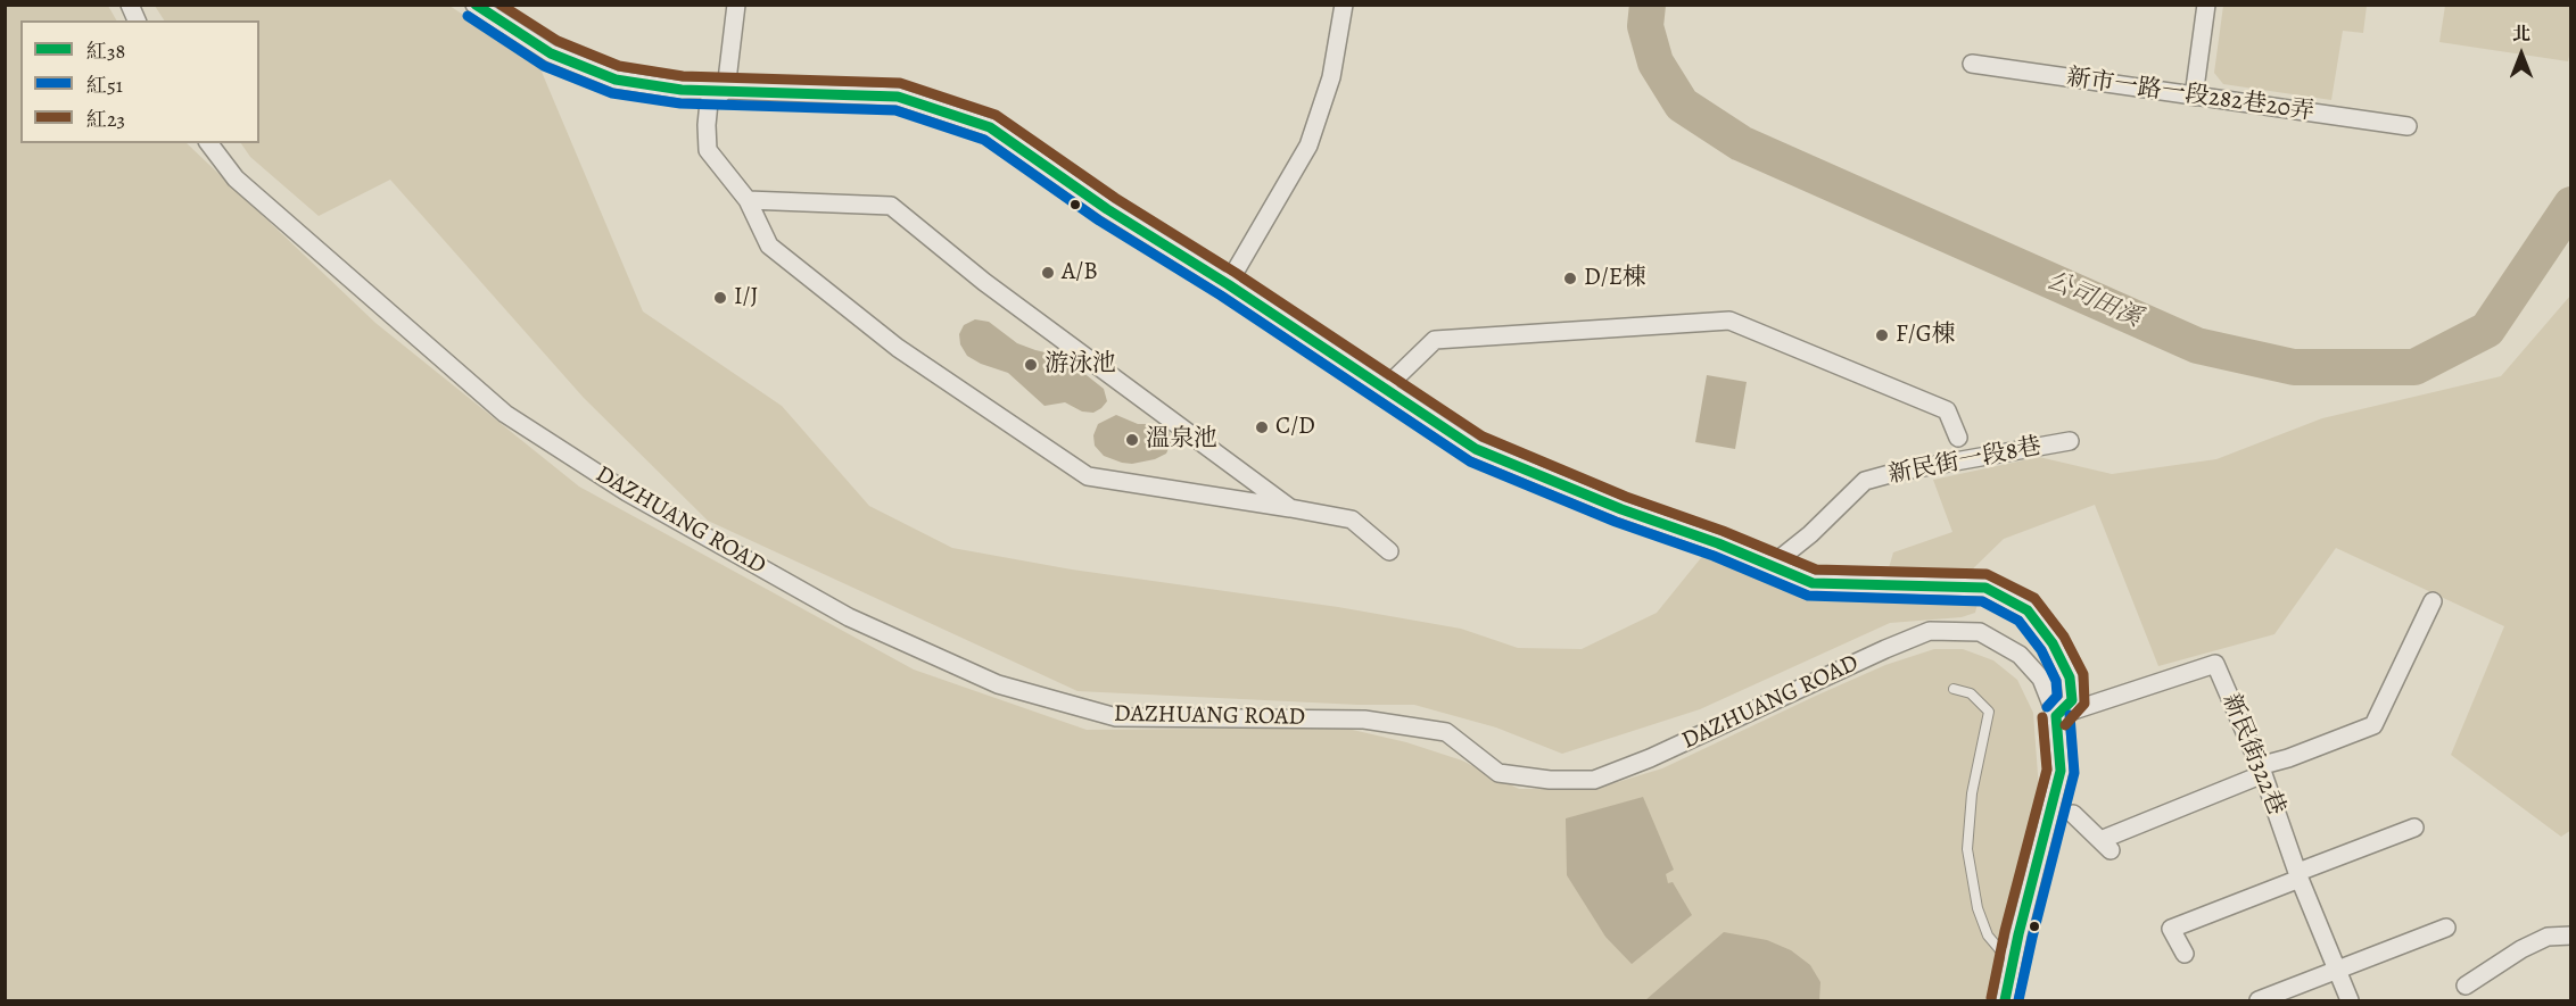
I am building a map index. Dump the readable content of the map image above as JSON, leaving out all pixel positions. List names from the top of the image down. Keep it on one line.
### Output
{"streets":{"street":["新市一路一段282巷20弄","新民街一段8巷","DAZHUANG ROAD","新民街322巷"]},"crossings":[["DAZHUANG ROAD","新民街322巷"]],"water":["公司田溪"],"places":["A/B","D/E棟","I/J","F/G棟","游泳池","C/D","溫泉池"],"lines":["transit line 紅38","transit line 紅23","transit line 紅51"],"legend":["紅38","紅51","紅23"],"north":"top"}
